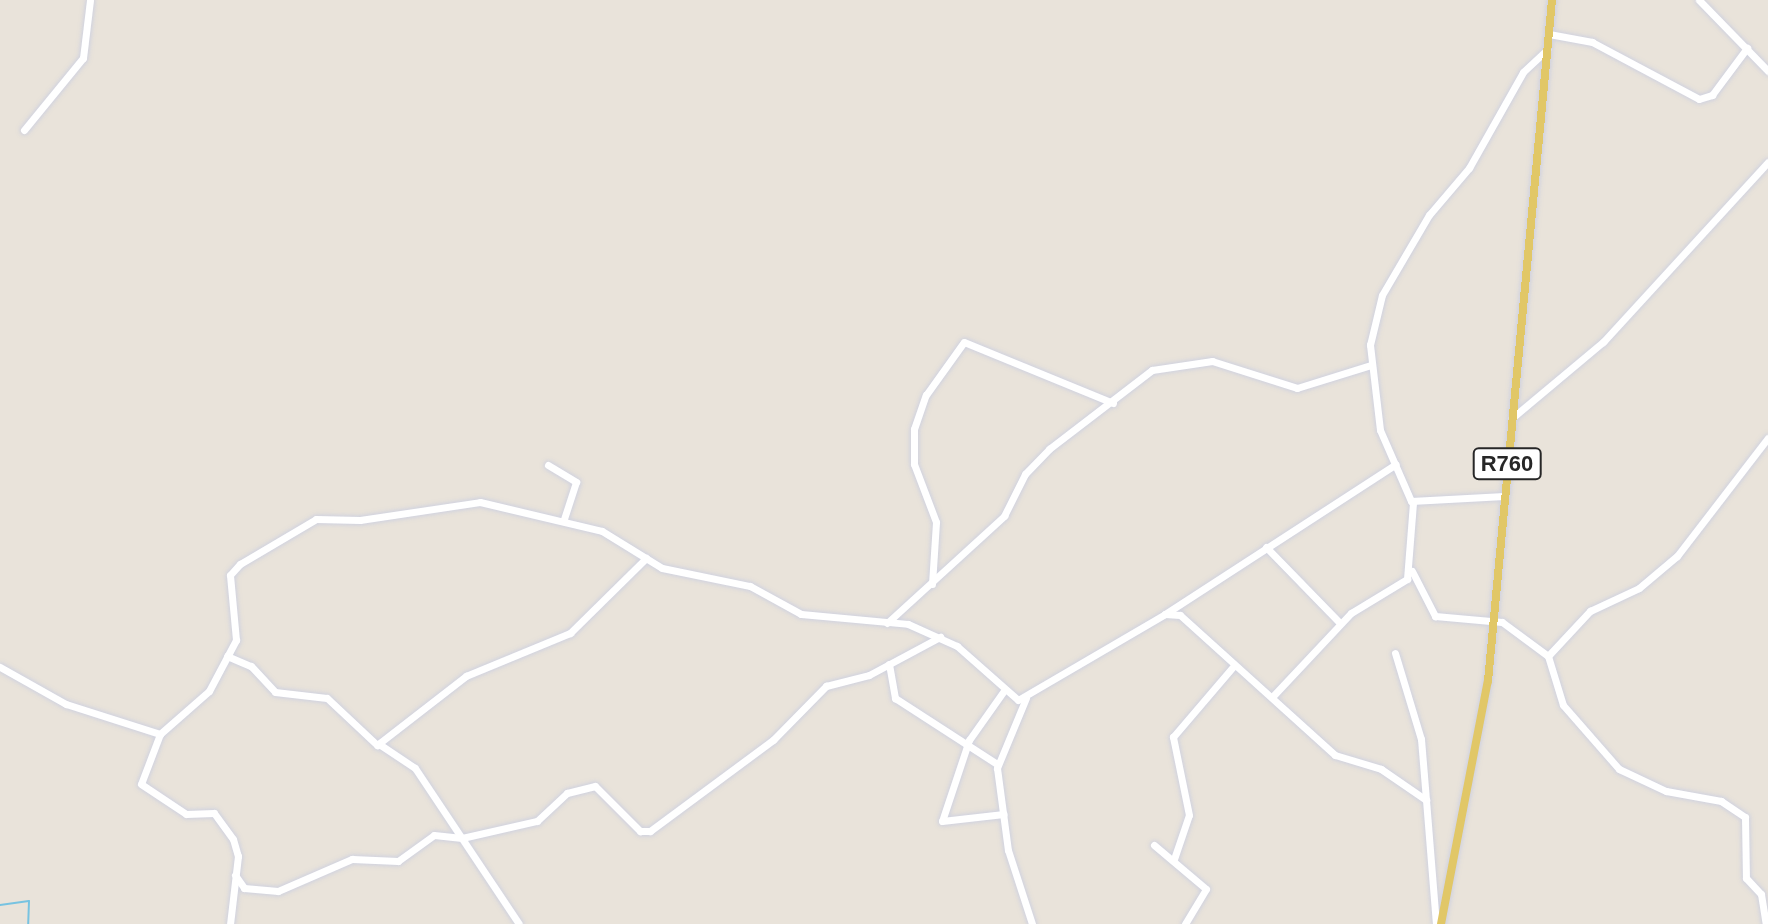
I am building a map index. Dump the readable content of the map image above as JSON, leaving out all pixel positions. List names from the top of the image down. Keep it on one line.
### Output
{"streets":{"main road":["R760"]}}
